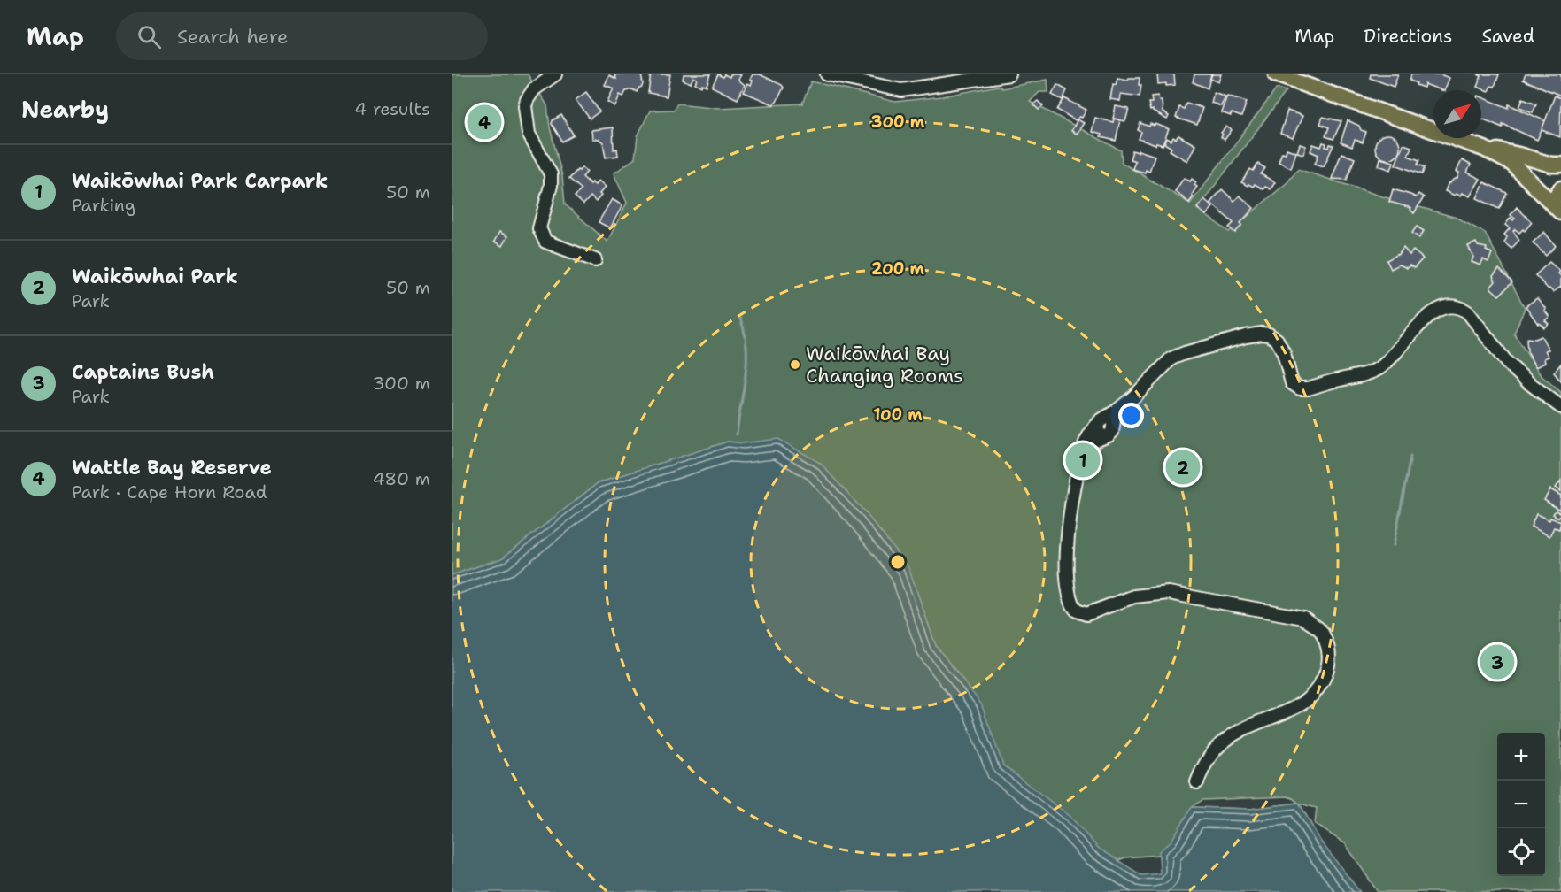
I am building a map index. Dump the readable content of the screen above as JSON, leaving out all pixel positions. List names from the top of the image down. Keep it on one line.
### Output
{"places":["Waikōwhai Bay Changing Rooms"],"north":"top right","page":{"header":"Map","search":"Search here","nav":["Map","Directions","Saved"],"heading":["Nearby","4 results"],"pins":["4","1","2","3"],"list":[{"mark":"1","name":"Waikōwhai Park Carpark","note":"Parking","value":"50 m"},{"mark":"2","name":"Waikōwhai Park","note":"Park","value":"50 m"},{"mark":"3","name":"Captains Bush","note":"Park","value":"300 m"},{"mark":"4","name":"Wattle Bay Reserve","note":"Park · Cape Horn Road","value":"480 m"}],"map_buttons":["+","−"]},"rings":["300 m","200 m","100 m"]}
